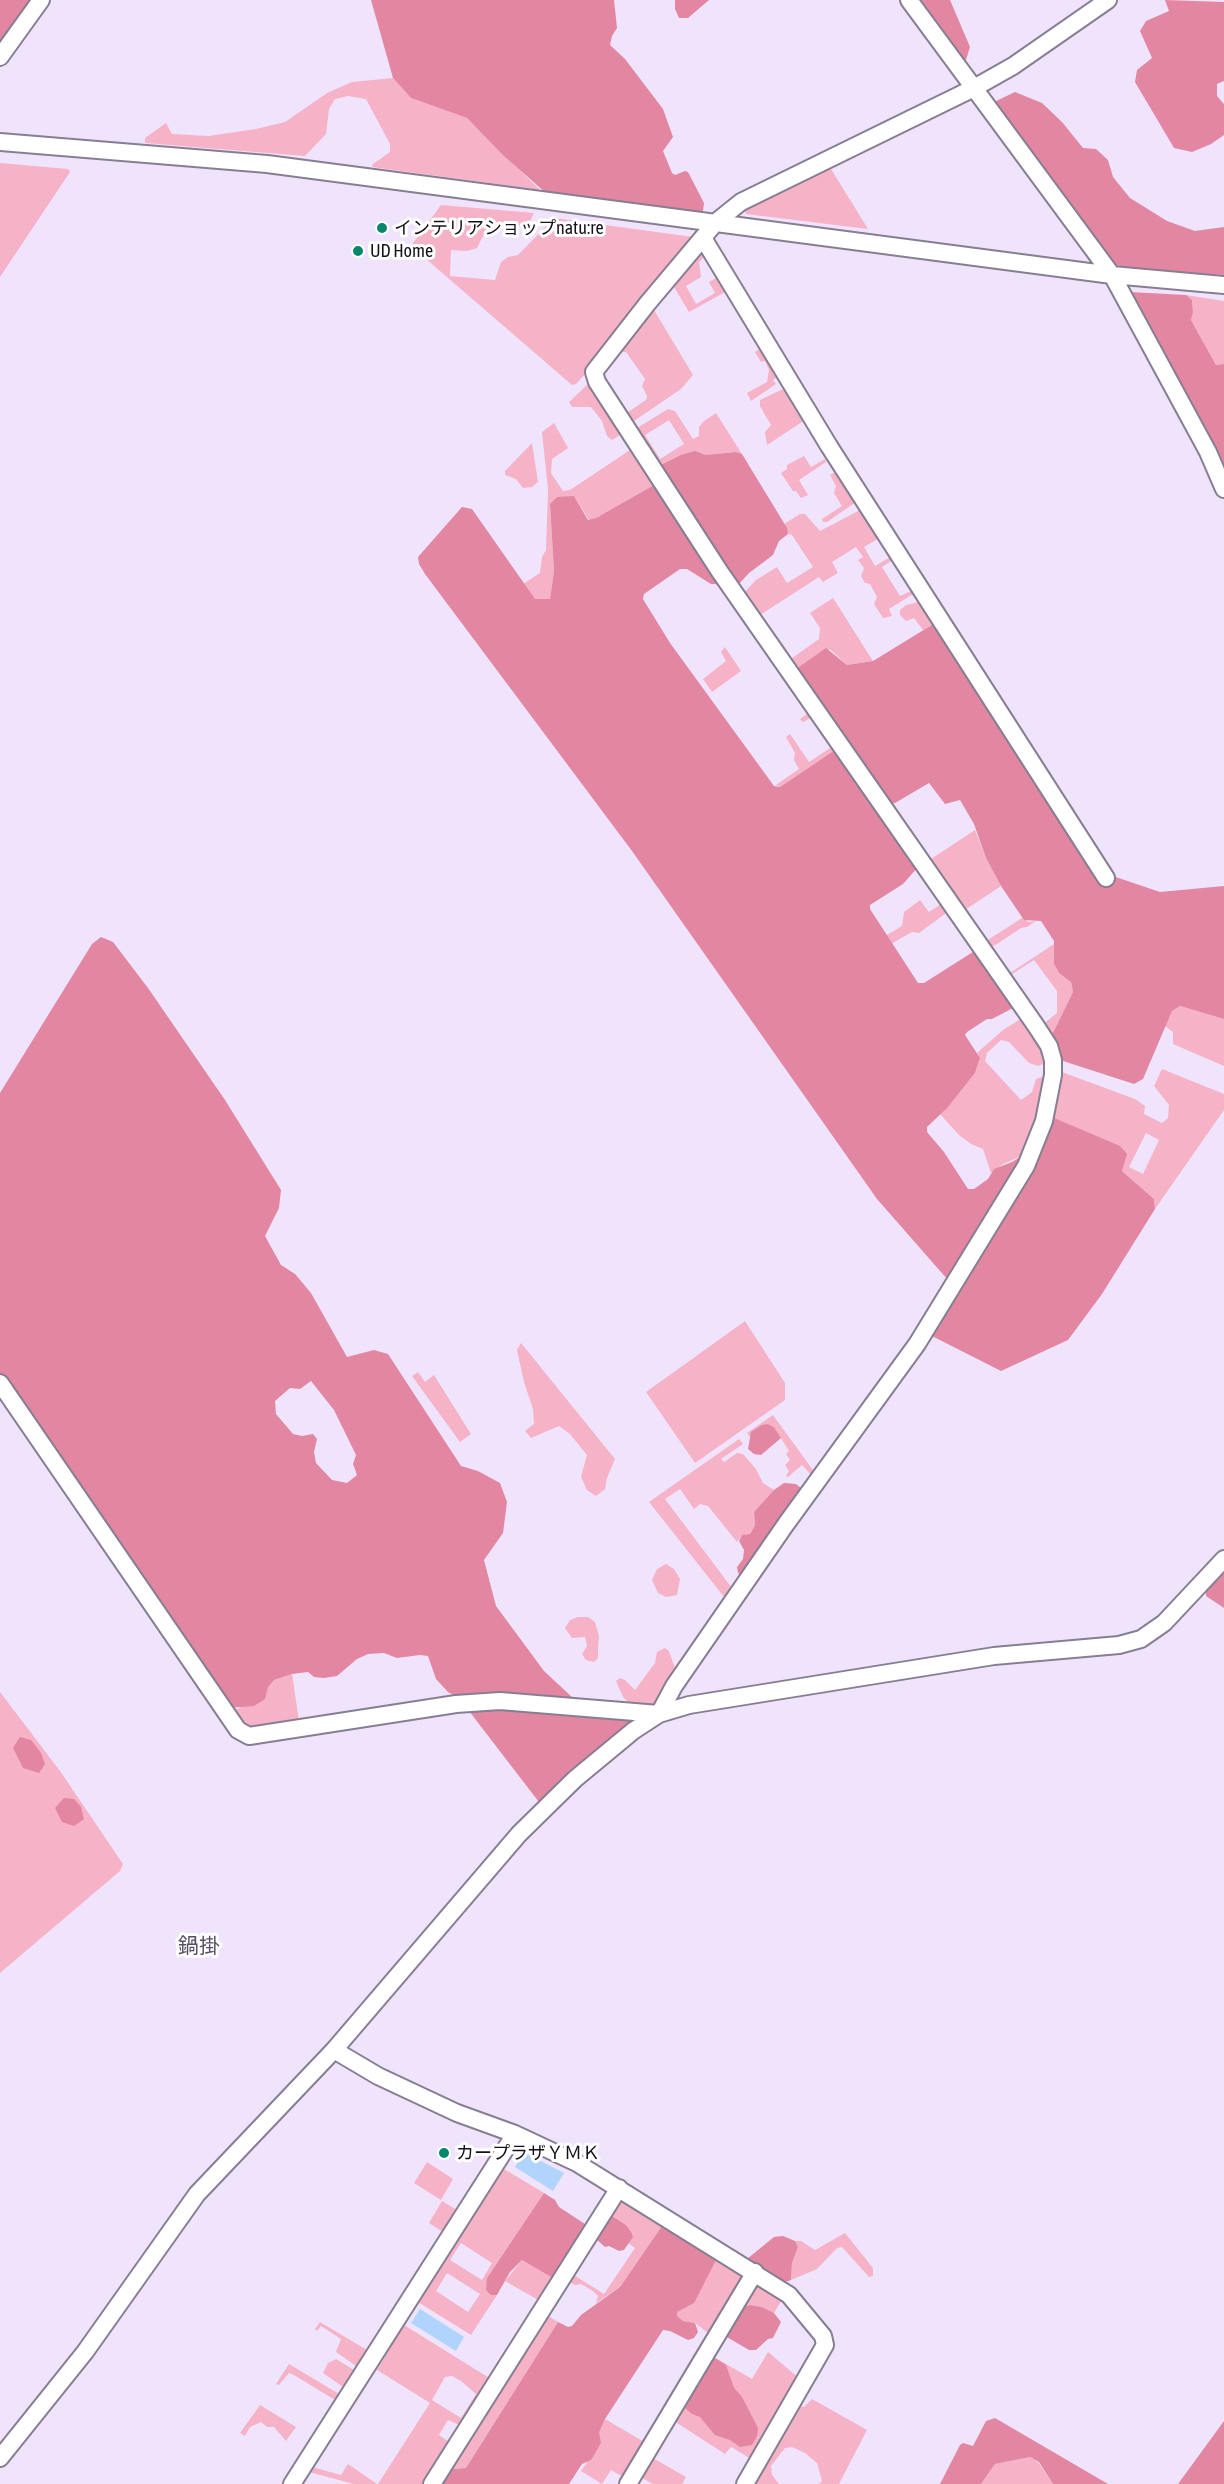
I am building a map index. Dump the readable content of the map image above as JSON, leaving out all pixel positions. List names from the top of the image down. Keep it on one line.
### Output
{"districts":["鍋掛"],"places":["インテリアショップnatu:re","UD Home","カープラザＹＭＫ"]}
